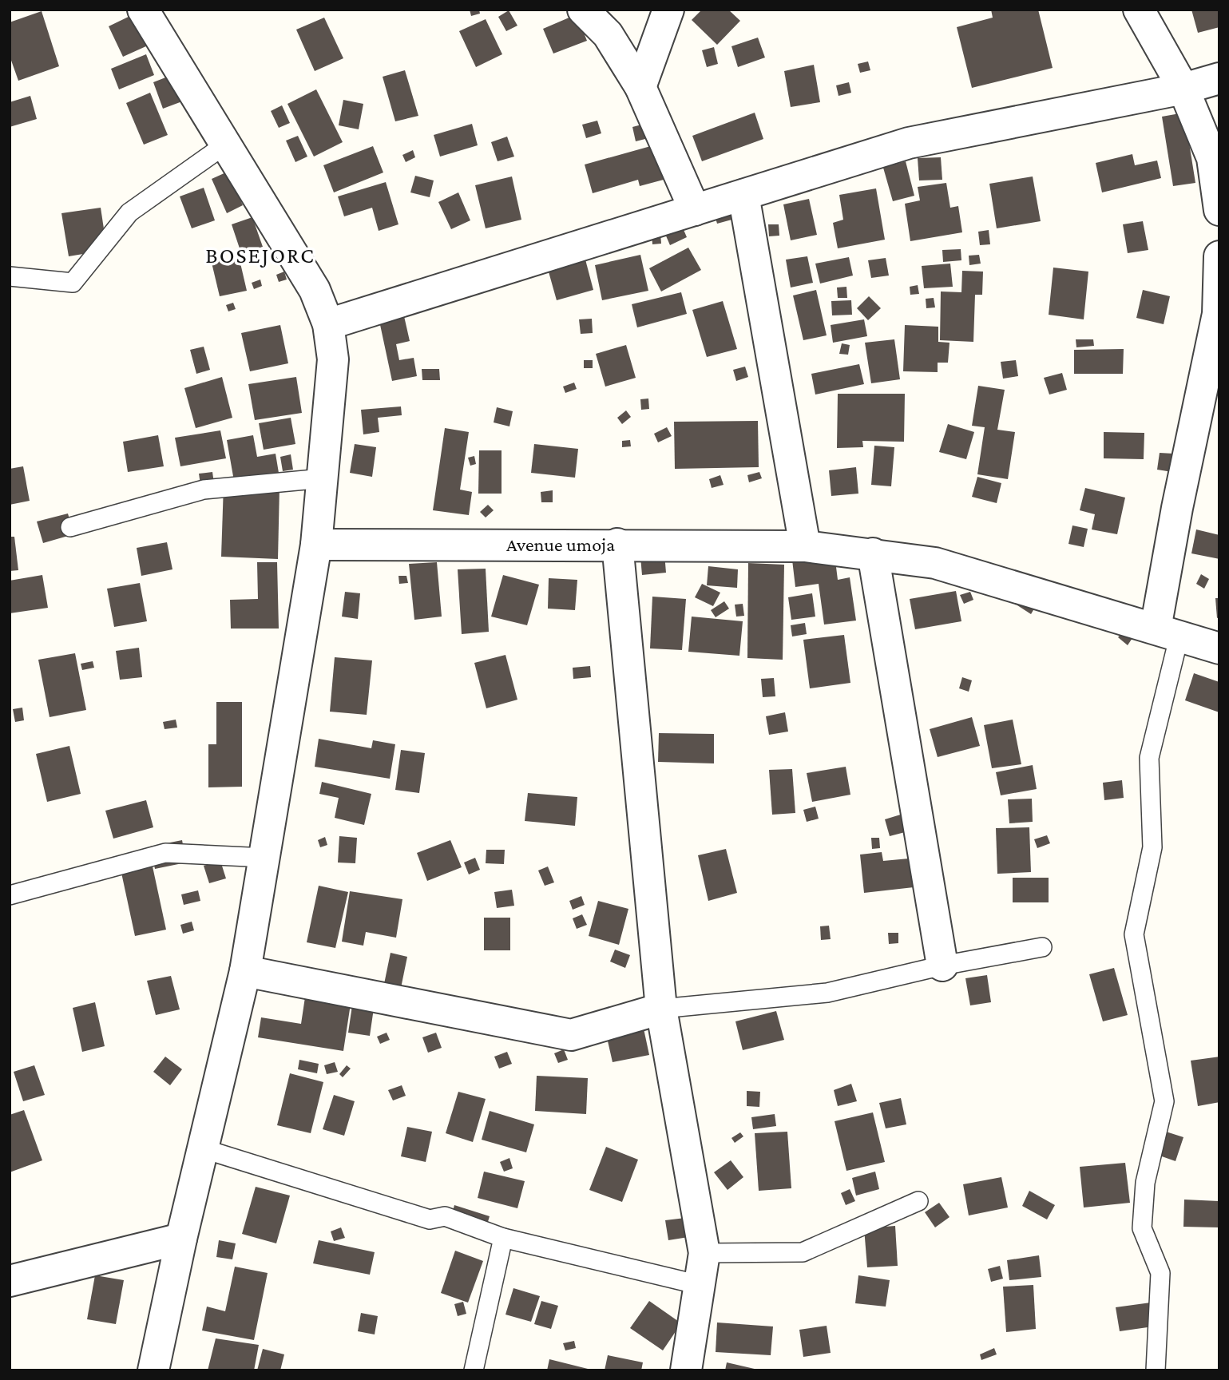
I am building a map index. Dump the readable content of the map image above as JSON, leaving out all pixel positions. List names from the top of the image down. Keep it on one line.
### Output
{"streets":{"street":["Avenue umoja"]},"districts":["BOSEJORC"]}
